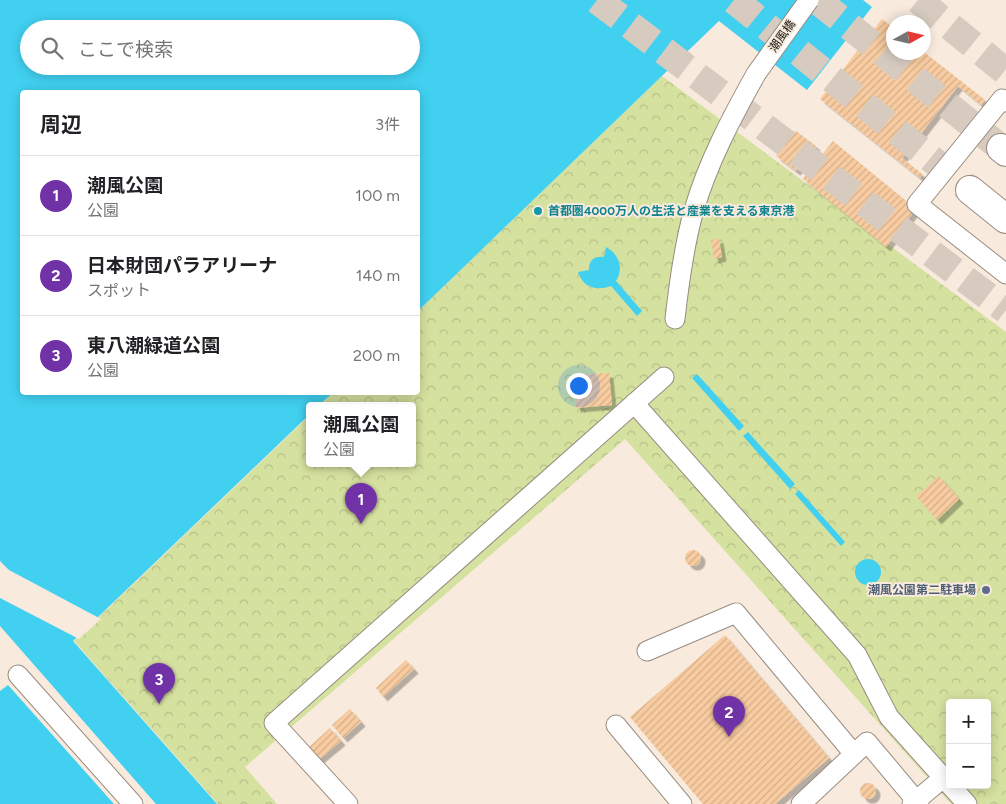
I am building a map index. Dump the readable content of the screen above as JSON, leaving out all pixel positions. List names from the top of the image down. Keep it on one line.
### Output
{"streets":{"street":["潮風橋"]},"places":["首都圏4000万人の生活と産業を支える東京港","潮風公園第二駐車場"],"north":"right","page":{"search":"ここで検索","heading":["周辺","3件"],"list":[{"mark":"1","name":"潮風公園","note":"公園","value":"100 m"},{"mark":"2","name":"日本財団パラアリーナ","note":"スポット","value":"140 m"},{"mark":"3","name":"東八潮緑道公園","note":"公園","value":"200 m"}],"popup":["潮風公園","公園"],"pins":["1","3","2"],"map_buttons":["+","−"]}}
